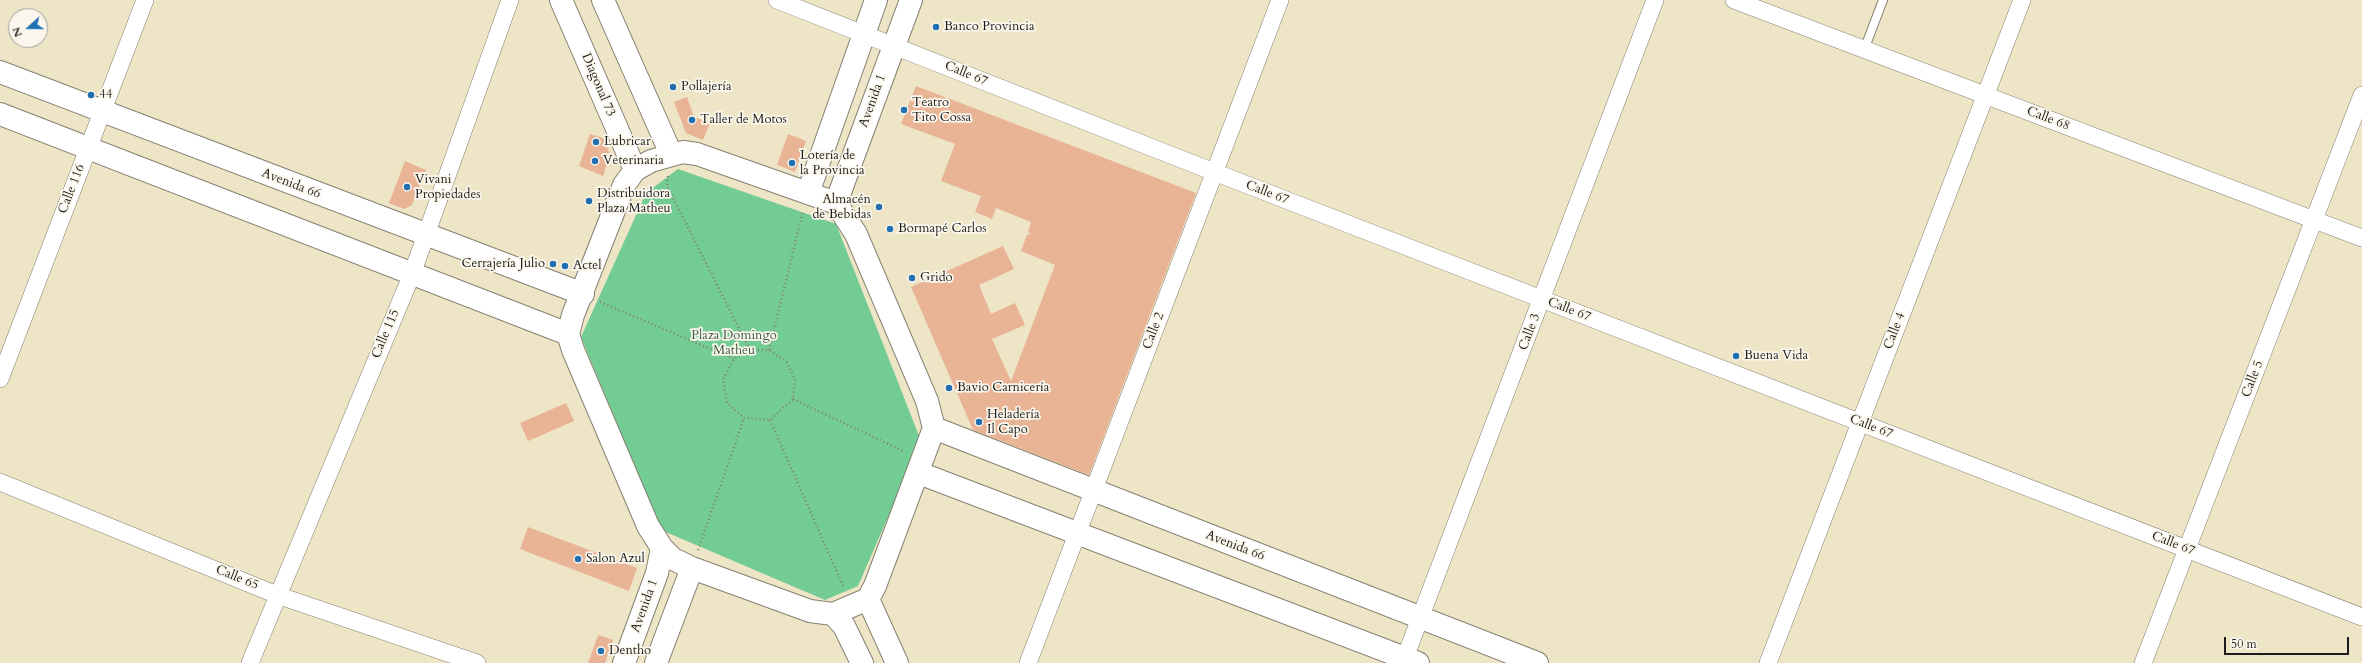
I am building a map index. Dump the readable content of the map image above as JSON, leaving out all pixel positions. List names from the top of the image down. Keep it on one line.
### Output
{"streets":{"main road":["Diagonal 73","Avenida 1","Avenida 66"],"street":["Calle 67","Calle 68","Calle 116","Calle 2","Calle 4","Calle 3","Calle 115","Calle 5","Calle 65"]},"crossings":[["Calle 67","Avenida 1"],["Calle 67","Calle 2"],["Calle 67","Calle 4"],["Calle 67","Calle 3"],["Calle 67","Calle 5"],["Calle 68","Calle 4"],["Calle 68","Calle 5"],["Avenida 66","Calle 116"],["Avenida 66","Calle 2"],["Avenida 66","Calle 3"],["Avenida 66","Calle 115"],["Calle 115","Calle 65"]],"parks":["Plaza Domingo Matheu"],"places":["Banco Provincia","Pollajería","44","Teatro Tito Cossa","Taller de Motos","Lubricar","Veterinaria","Lotería de la Provincia","Vivani Propiedades","Distribuidora Plaza Matheu","Almacén de Bebidas","Bormapé Carlos","Cerrajería Julio","Actel","Grido","Buena Vida","Bavio Carnicería","Heladería Il Capo","Salon Azul","Dentho"],"scale_bar":"50 m","north":"left"}
